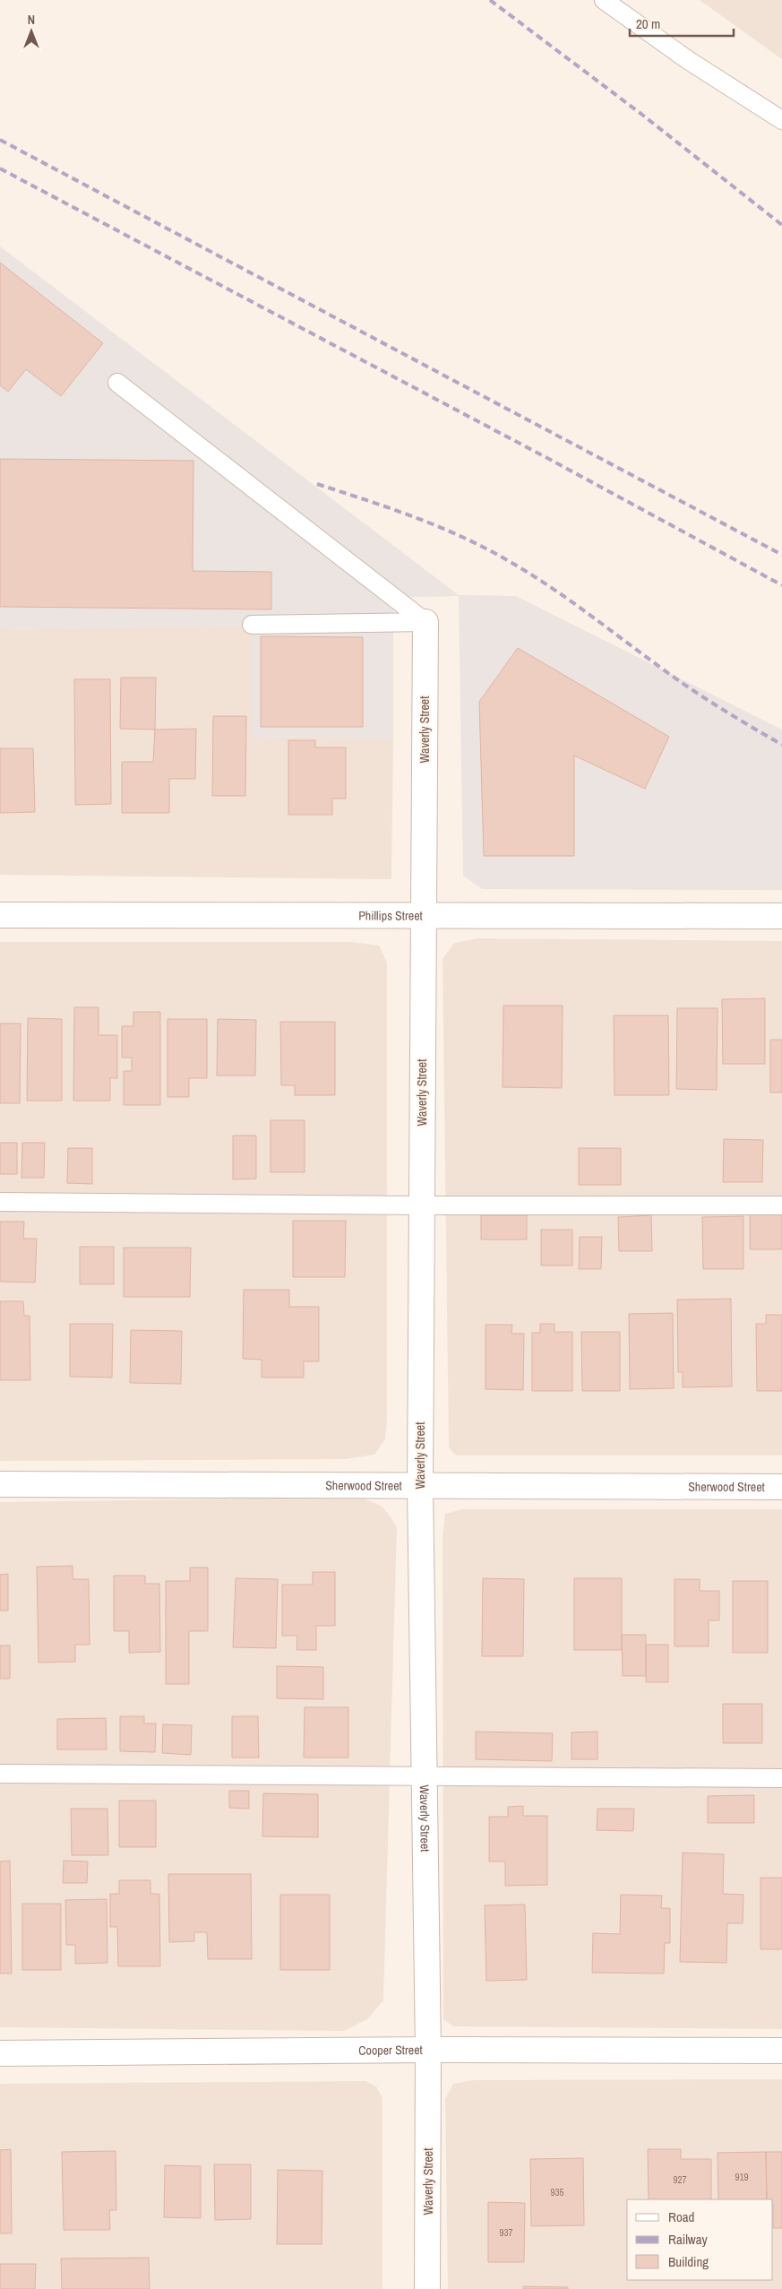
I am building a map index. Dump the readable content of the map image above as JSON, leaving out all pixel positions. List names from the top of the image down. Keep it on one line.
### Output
{"streets":{"street":["Waverly Street","Phillips Street","Sherwood Street","Cooper Street"]},"crossings":[["Waverly Street","Phillips Street"],["Waverly Street","Sherwood Street"],["Waverly Street","Cooper Street"]],"house_numbers":["919","927","935","937"],"legend":["Road","Railway","Building"],"scale_bar":"20 m","north":"top"}
